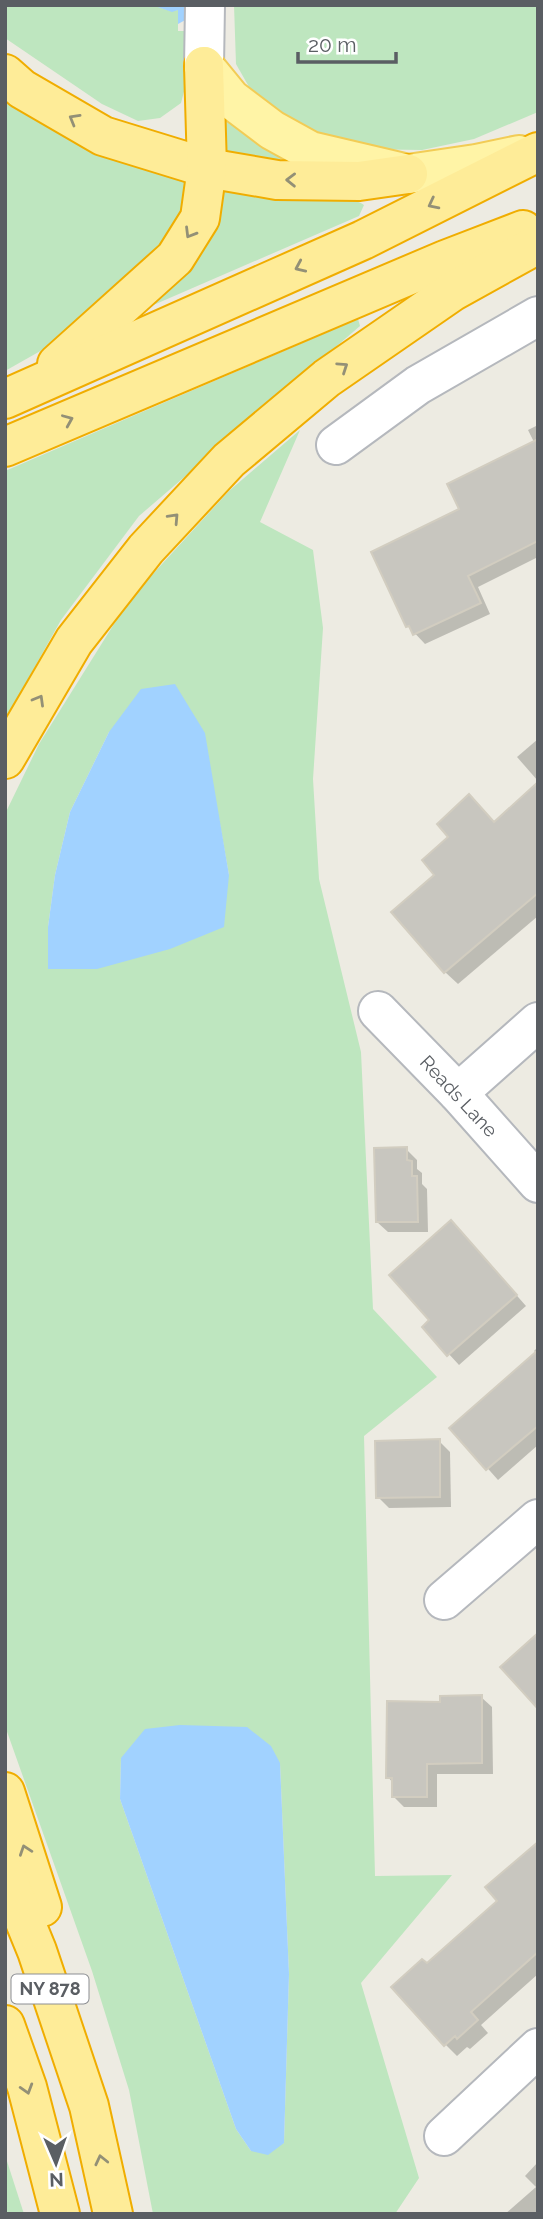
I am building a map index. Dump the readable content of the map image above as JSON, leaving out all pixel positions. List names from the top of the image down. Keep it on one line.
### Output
{"streets":{"highway":["NY 878"],"street":["Reads Lane"]},"scale_bar":"20 m","north":"bottom"}
